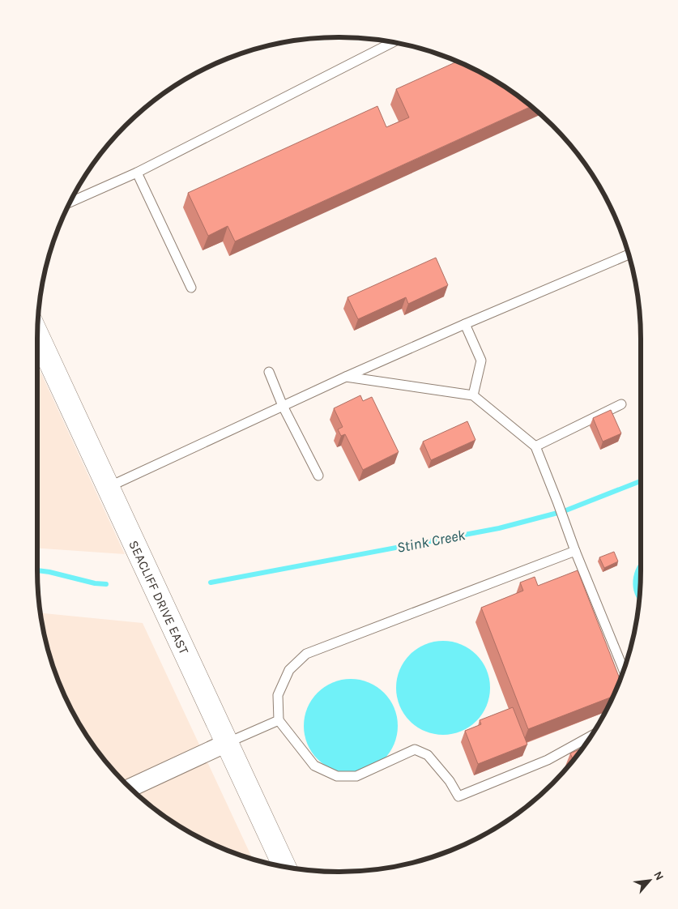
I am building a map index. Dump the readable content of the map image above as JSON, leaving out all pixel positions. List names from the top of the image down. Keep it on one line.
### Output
{"streets":{"main road":["SEACLIFF DRIVE EAST"]},"water":["Stink Creek"],"north":"top right"}
